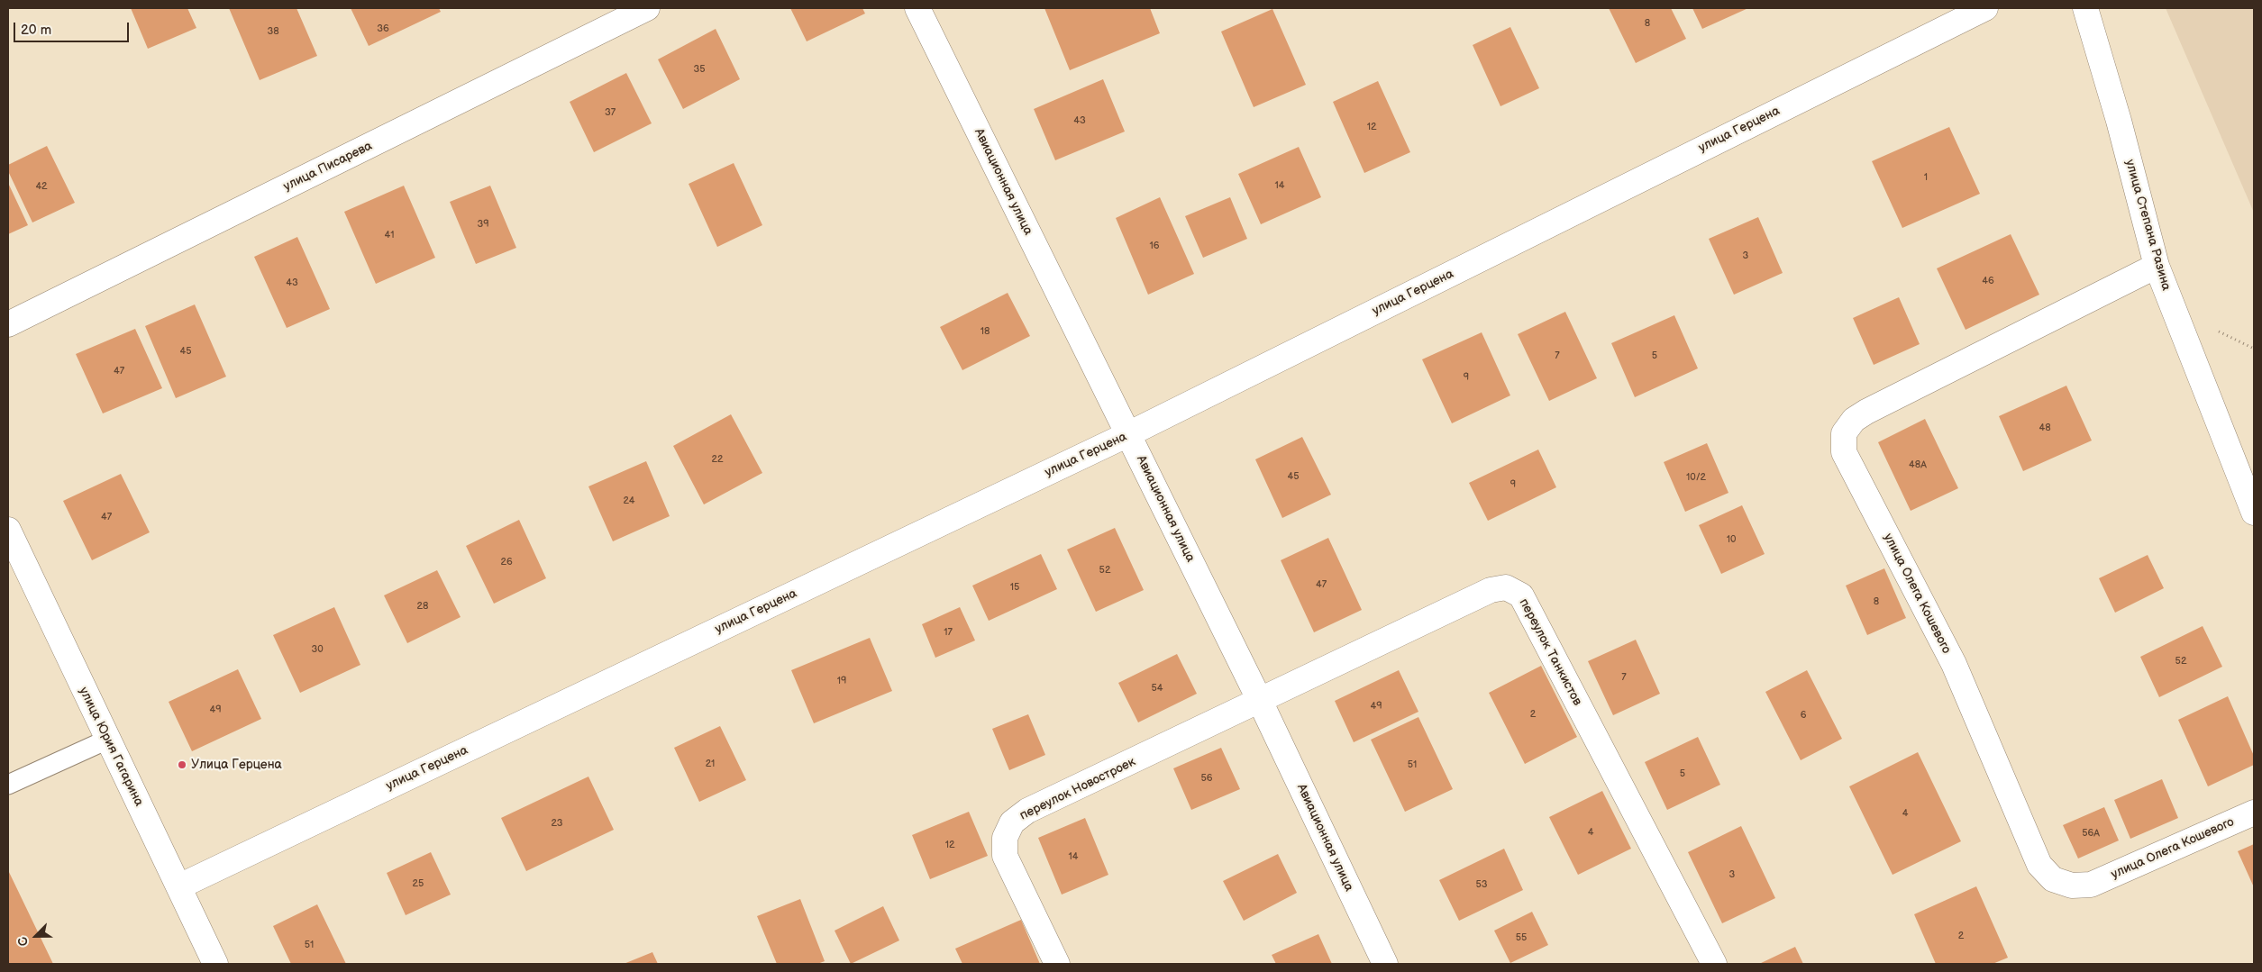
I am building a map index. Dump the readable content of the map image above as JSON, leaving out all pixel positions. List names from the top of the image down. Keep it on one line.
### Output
{"streets":{"street":["улица Герцена","улица Писарева","Авиационная улица","улица Степана Разина","улица Олега Кошевого","переулок Танкистов","улица Юрия Гагарина","переулок Новостроек"]},"crossings":[["улица Герцена","Авиационная улица"],["улица Герцена","улица Юрия Гагарина"],["Авиационная улица","переулок Танкистов"],["Авиационная улица","переулок Новостроек"],["улица Степана Разина","улица Олега Кошевого"],["переулок Танкистов","переулок Новостроек"]],"places":["Улица Герцена"],"house_numbers":["8","36","38","35","37","43","12","1","14","42","39","41","16","3","46","43","18","45","7","5","47","9","48","22","48А","45","10/2","9","24","47","10","26","52","47","15","8","28","17","30","52","7","19","54","49","49","2","6","21","51","5","56","4","23","4","56А","12","14","3","25","53","2","55","51"],"scale_bar":"20 m","north":"bottom left"}
